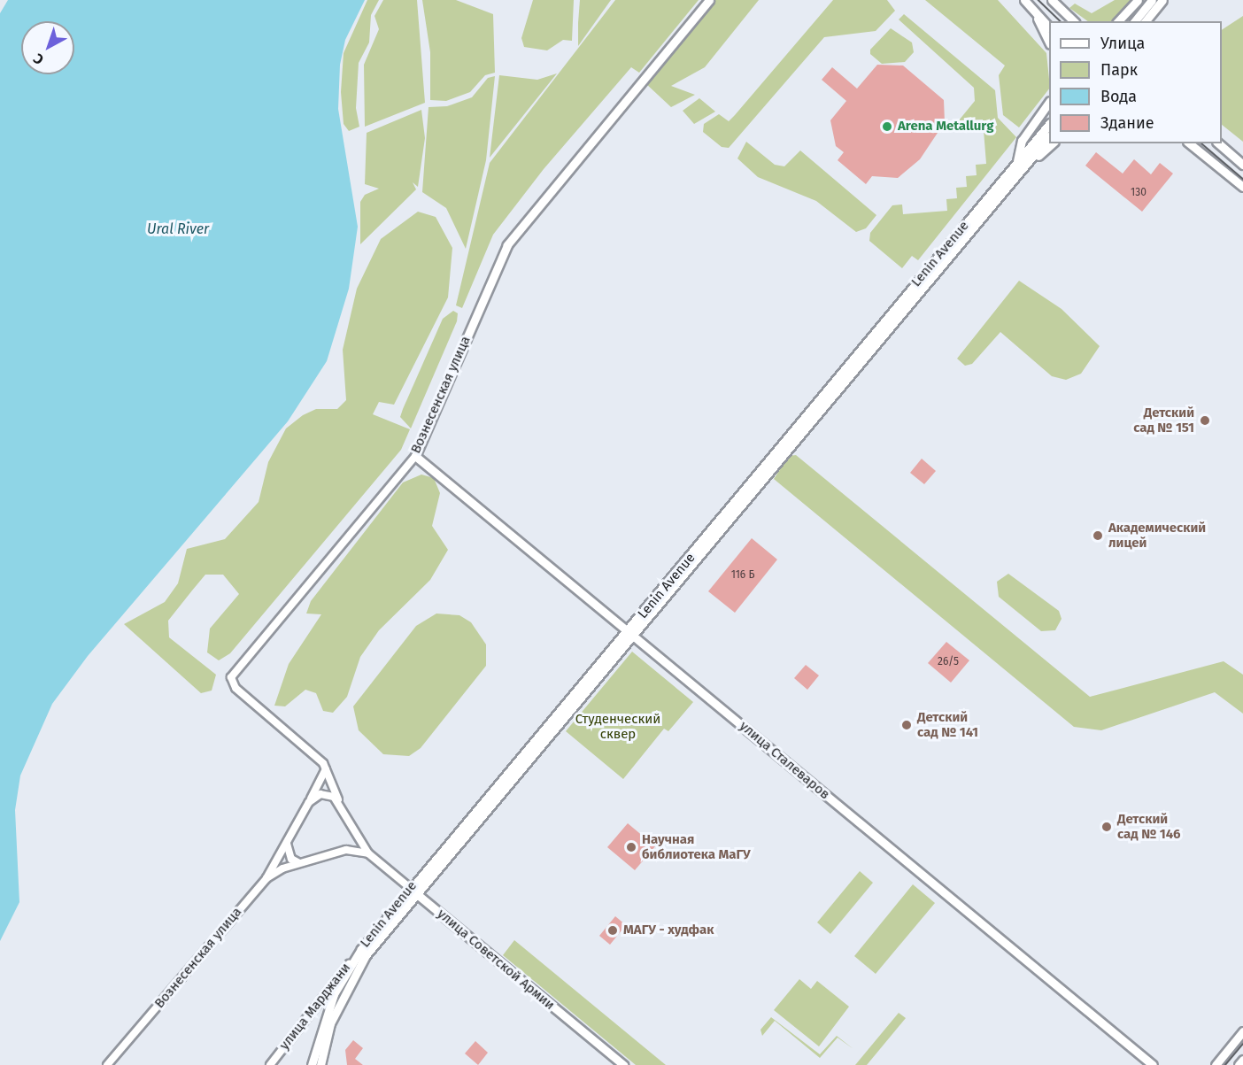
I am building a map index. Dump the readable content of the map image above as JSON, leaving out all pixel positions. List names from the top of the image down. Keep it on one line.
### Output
{"streets":{"main road":["Lenin Avenue","Вознесенская улица","улица Сталеваров","улица Советской Армии"],"street":["улица Марджани"]},"crossings":[["Lenin Avenue","улица Сталеваров"],["Lenin Avenue","улица Советской Армии"],["Lenin Avenue","улица Марджани"],["Вознесенская улица","улица Сталеваров"],["Вознесенская улица","улица Советской Армии"]],"water":["Ural River"],"parks":["Студенческий сквер"],"places":["Arena Metallurg","Детский сад № 151","Академический лицей","Детский сад № 141","Детский сад № 146","Научная библиотека МаГУ","МАГУ - худфак"],"house_numbers":["130","116 Б","26/5"],"legend":["Улица","Парк","Вода","Здание"],"north":"bottom left"}
